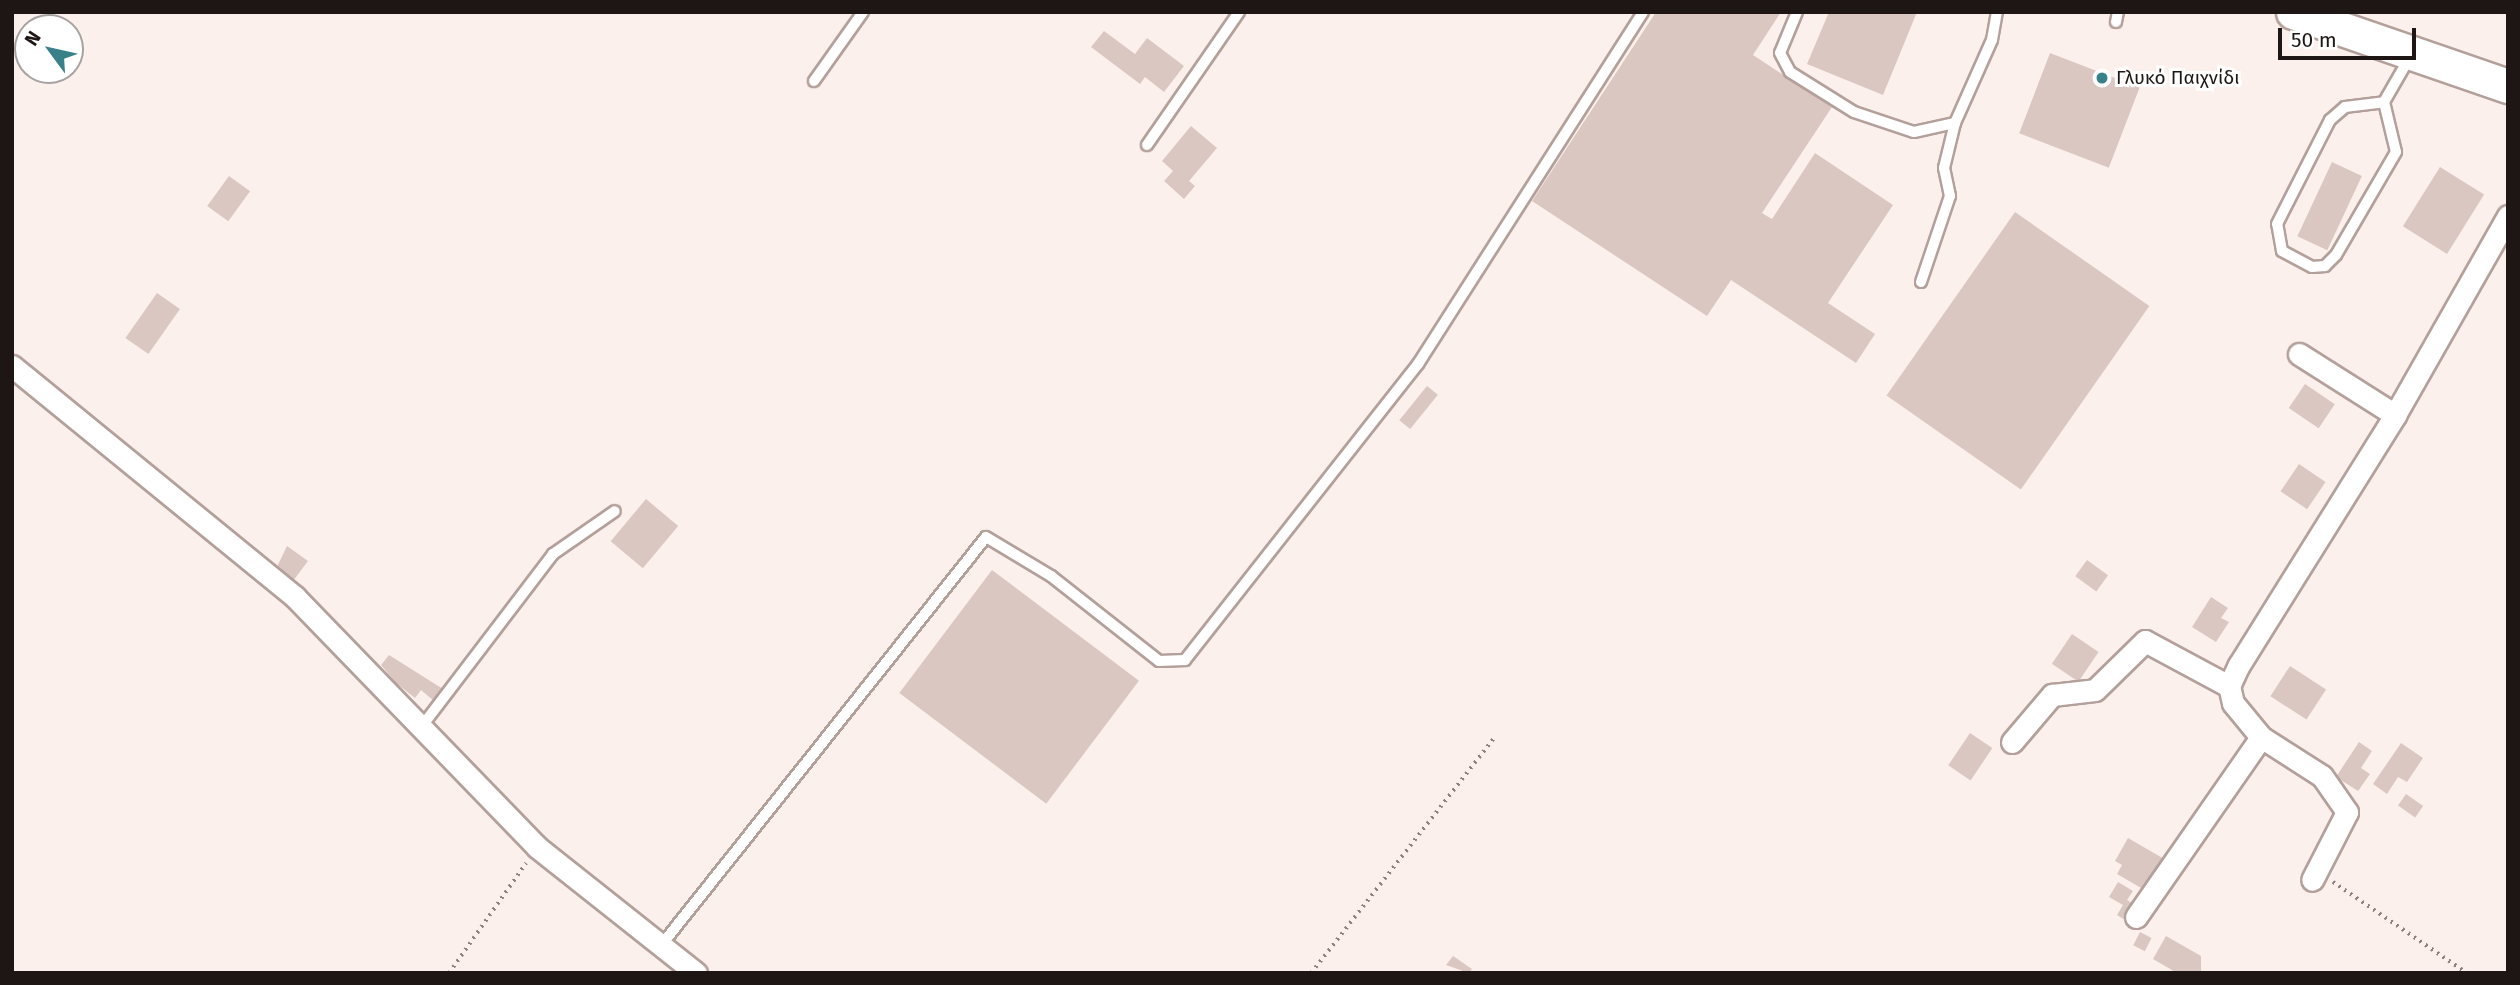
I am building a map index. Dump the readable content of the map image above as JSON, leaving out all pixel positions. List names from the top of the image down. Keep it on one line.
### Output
{"places":["Γλυκό Παιχνίδι"],"scale_bar":"50 m","north":"top left"}
